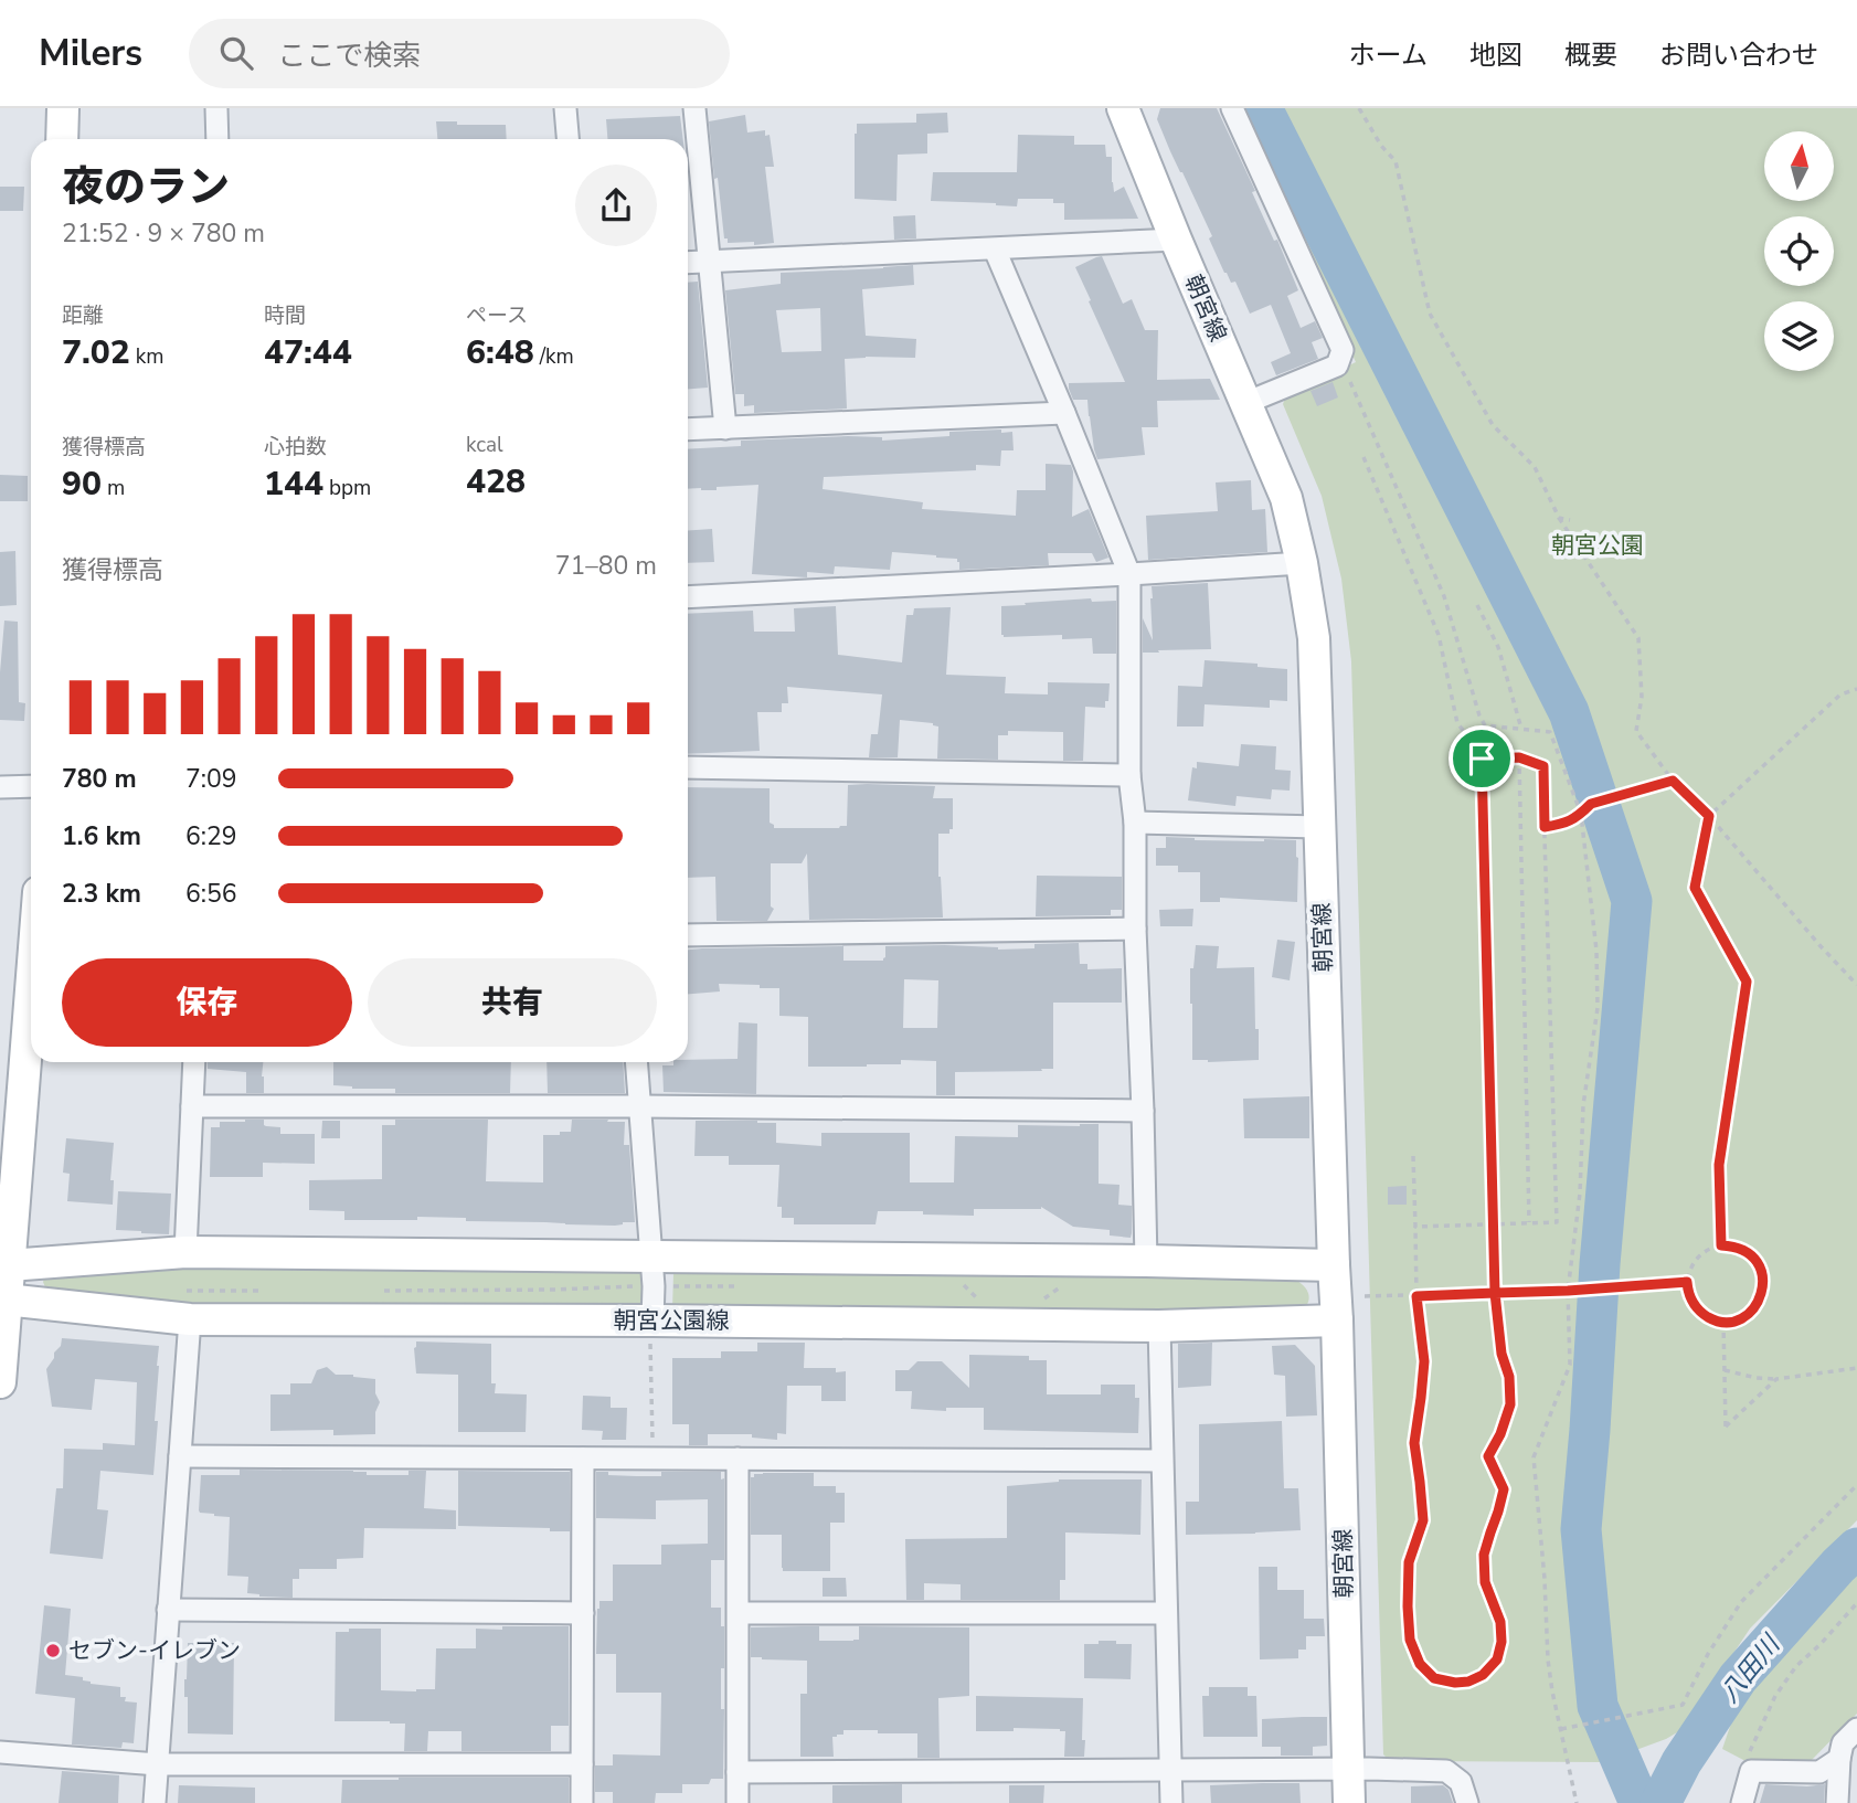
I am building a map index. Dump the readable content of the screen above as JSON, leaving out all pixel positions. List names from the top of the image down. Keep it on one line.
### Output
{"streets":{"street":["朝宮線","朝宮公園線"]},"crossings":[["朝宮線","朝宮公園線"]],"water":["八田川"],"parks":["朝宮公園"],"places":["セブン-イレブン"],"north":"top","page":{"header":"Milers","search":"ここで検索","nav":["ホーム","地図","概要","お問い合わせ"],"heading":["夜のラン","21:52 · 9 × 780 m"],"stats":[["距離","7.02 km"],["時間","47:44"],["ペース","6:48 /km"],["獲得標高","90 m"],["心拍数","144 bpm"],["kcal","428"]],"chart":["獲得標高","71–80 m"],"list":[{"name":"780 m","note":"7:09"},{"name":"1.6 km","note":"6:29"},{"name":"2.3 km","note":"6:56"}],"buttons":["保存","共有"]}}
